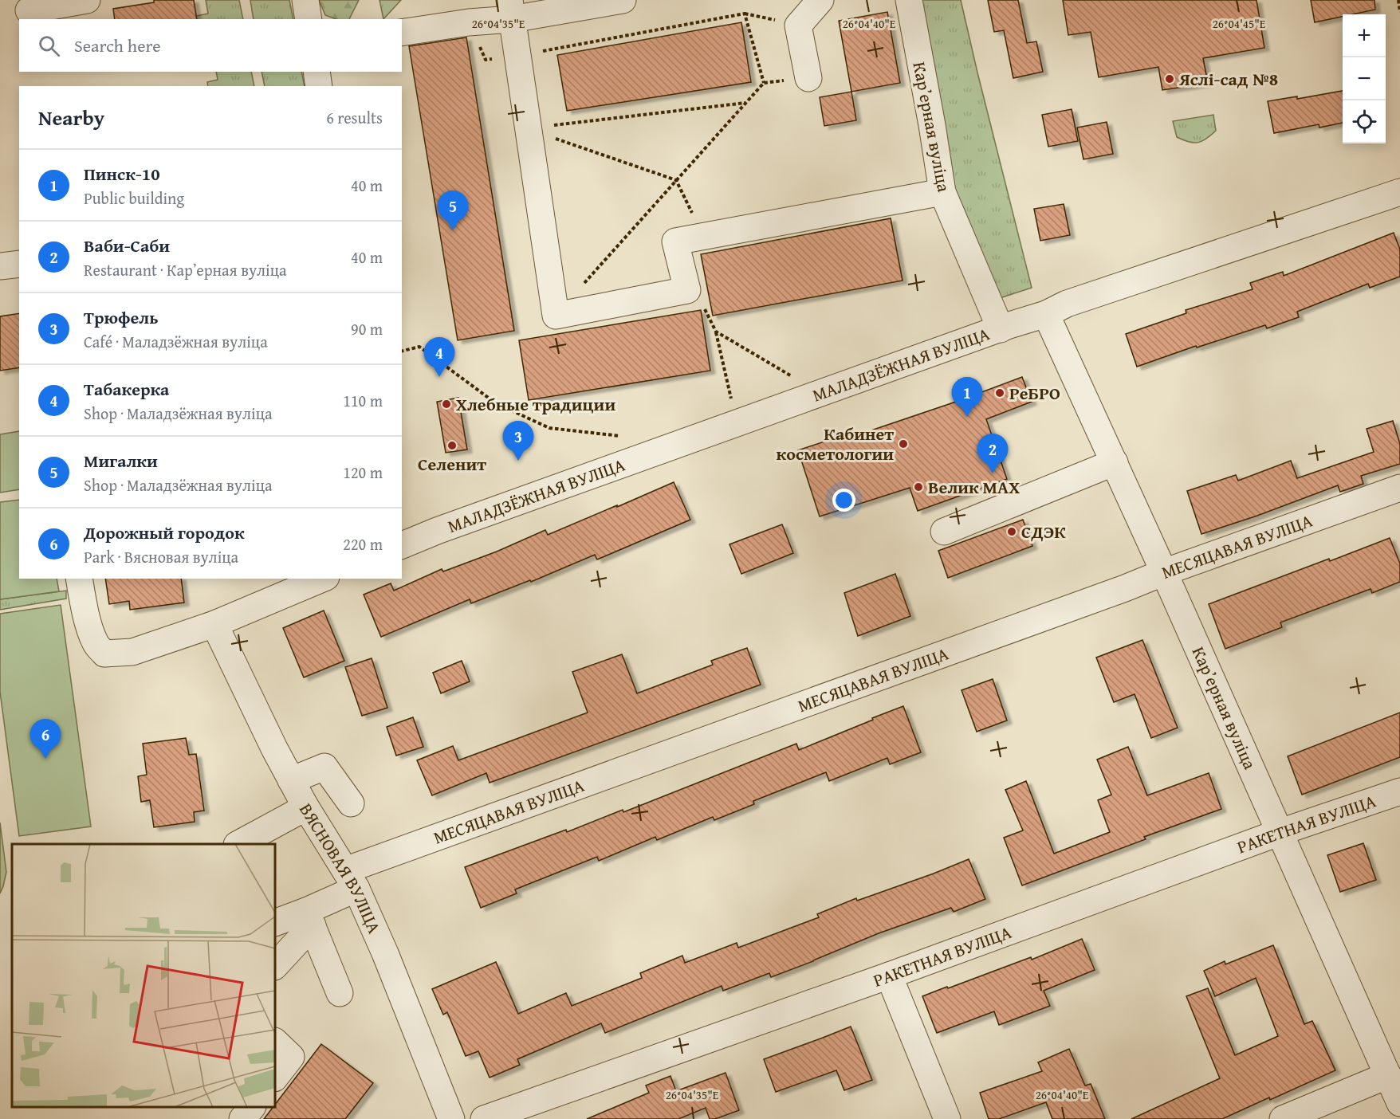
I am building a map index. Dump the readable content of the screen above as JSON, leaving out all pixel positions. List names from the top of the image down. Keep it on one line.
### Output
{"streets":{"street":["Карʼерная вуліца","МАЛАДЗЁЖНАЯ ВУЛІЦА","МЕСЯЦАВАЯ ВУЛІЦА","РАКЕТНАЯ ВУЛІЦА","ВЯСНОВАЯ ВУЛІЦА"]},"crossings":[["Карʼерная вуліца","МАЛАДЗЁЖНАЯ ВУЛІЦА"],["Карʼерная вуліца","МЕСЯЦАВАЯ ВУЛІЦА"],["Карʼерная вуліца","РАКЕТНАЯ ВУЛІЦА"],["МЕСЯЦАВАЯ ВУЛІЦА","ВЯСНОВАЯ ВУЛІЦА"]],"places":["Яслі-сад №8","РеБРО","Хлебные традиции","Кабинет косметологии","Селенит","Велик МАХ","СДЭК"],"page":{"map_buttons":["+","−"],"search":"Search here","heading":["Nearby","6 results"],"list":[{"mark":"1","name":"Пинск-10","note":"Public building","value":"40 m"},{"mark":"2","name":"Ваби-Саби","note":"Restaurant · Карʼерная вуліца","value":"40 m"},{"mark":"3","name":"Трюфель","note":"Café · Маладзёжная вуліца","value":"90 m"},{"mark":"4","name":"Табакерка","note":"Shop · Маладзёжная вуліца","value":"110 m"},{"mark":"5","name":"Мигалки","note":"Shop · Маладзёжная вуліца","value":"120 m"},{"mark":"6","name":"Дорожный городок","note":"Park · Вясновая вуліца","value":"220 m"}],"pins":["5","4","1","3","2","6"]},"coordinates":["26°04'35\"E","26°04'40\"E","26°04'45\"E"]}
